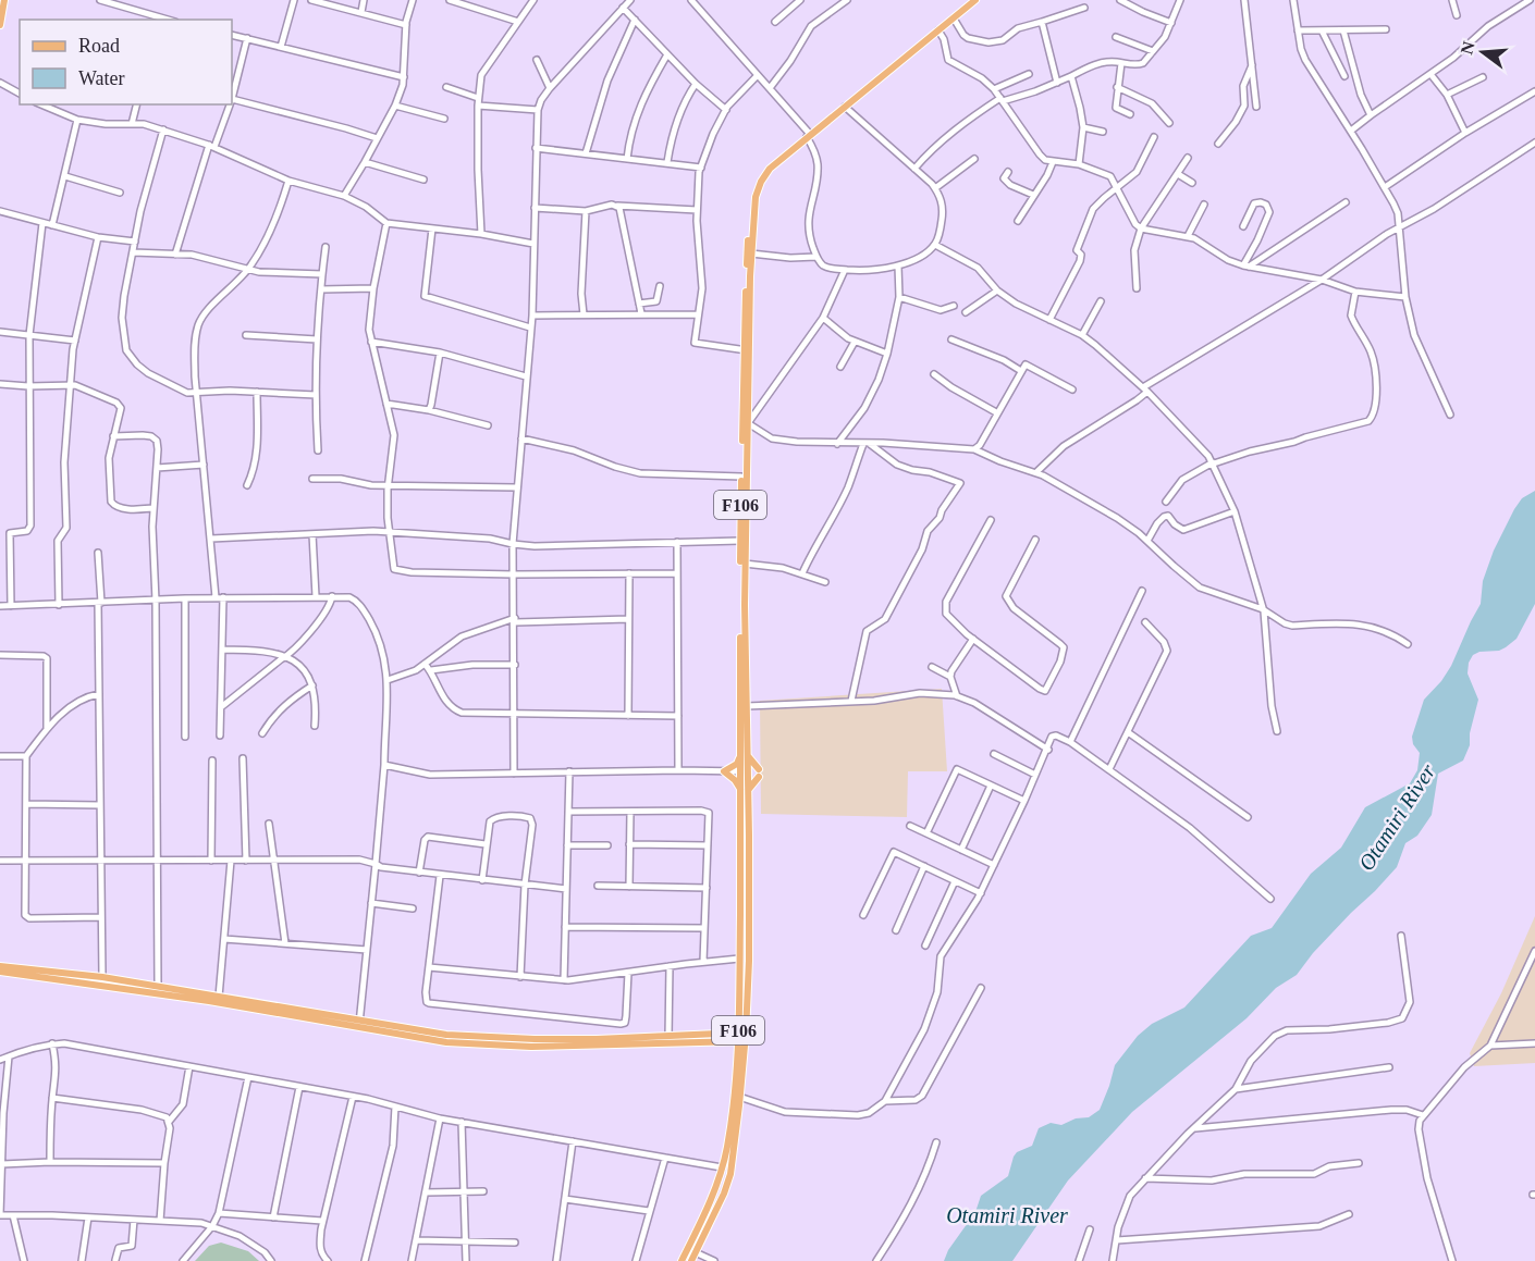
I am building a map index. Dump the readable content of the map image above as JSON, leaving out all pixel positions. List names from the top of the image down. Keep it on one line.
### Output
{"streets":{"main road":["F106"]},"water":["Otamiri River"],"legend":["Road","Water"],"north":"left"}
